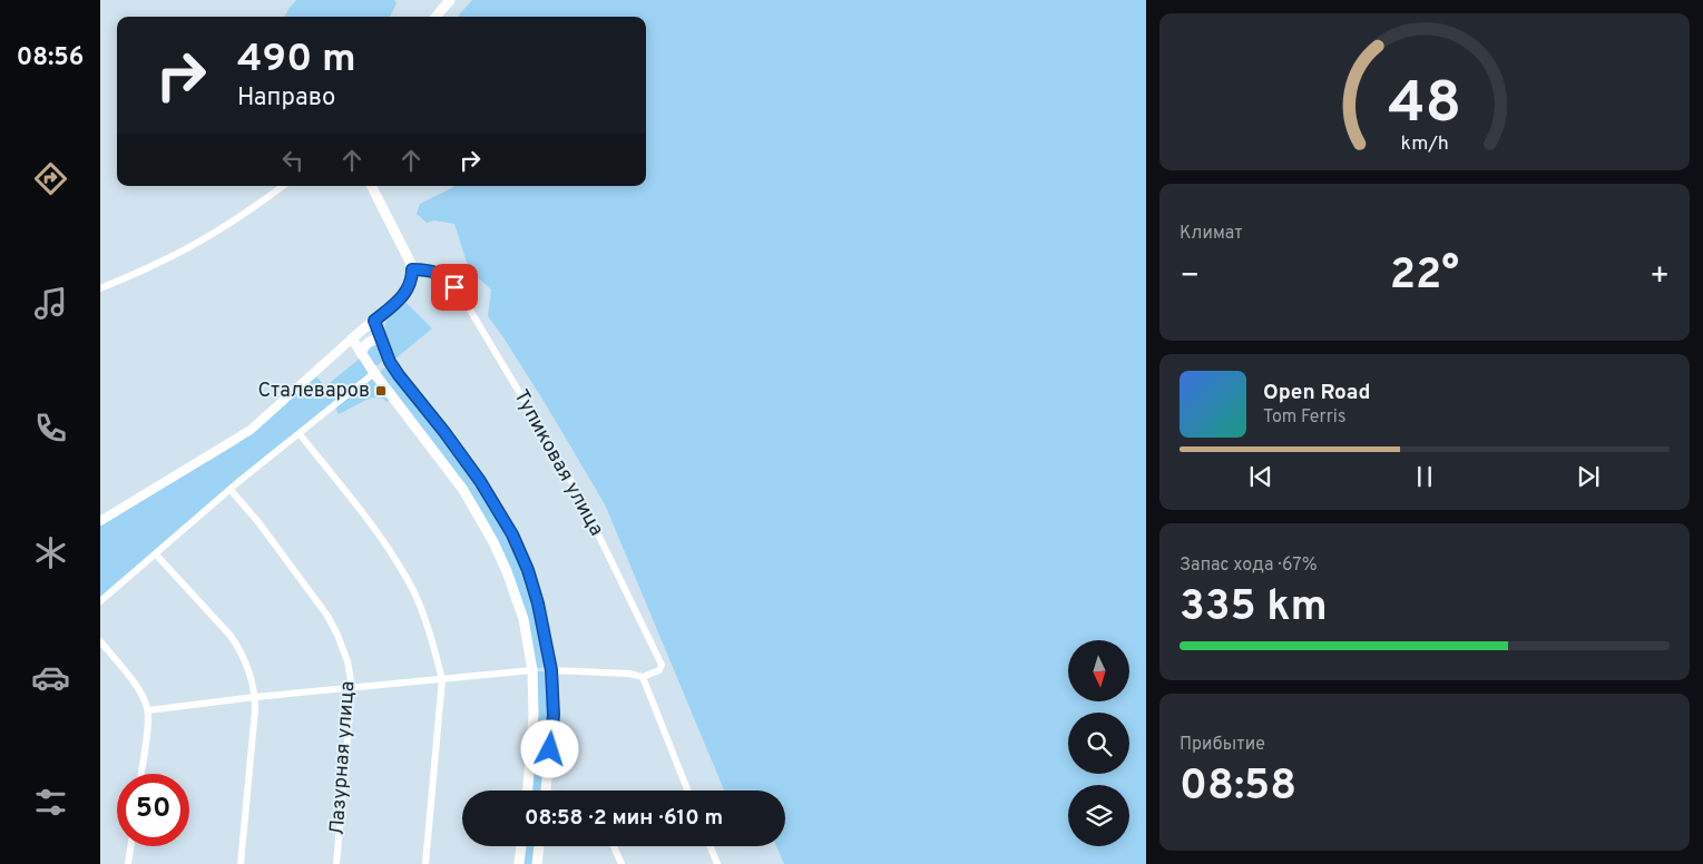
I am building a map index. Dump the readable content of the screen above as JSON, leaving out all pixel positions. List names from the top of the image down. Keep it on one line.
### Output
{"streets":{"street":["Тупиковая улица","Лазурная улица"]},"places":{"transit":["Сталеваров"]},"north":"bottom","page":{"tabs":"08:56","turn":["490 m","Направо"],"tile":["Климат",["Запас хода · 67%","335 km"],["Прибытие","08:58"]],"heat":["−","22°","+"],"song":["Open Road","Tom Ferris"],"limit":"50","trip":"08:58 · 2 мин · 610 m","gauge":["48","km/h"]}}
